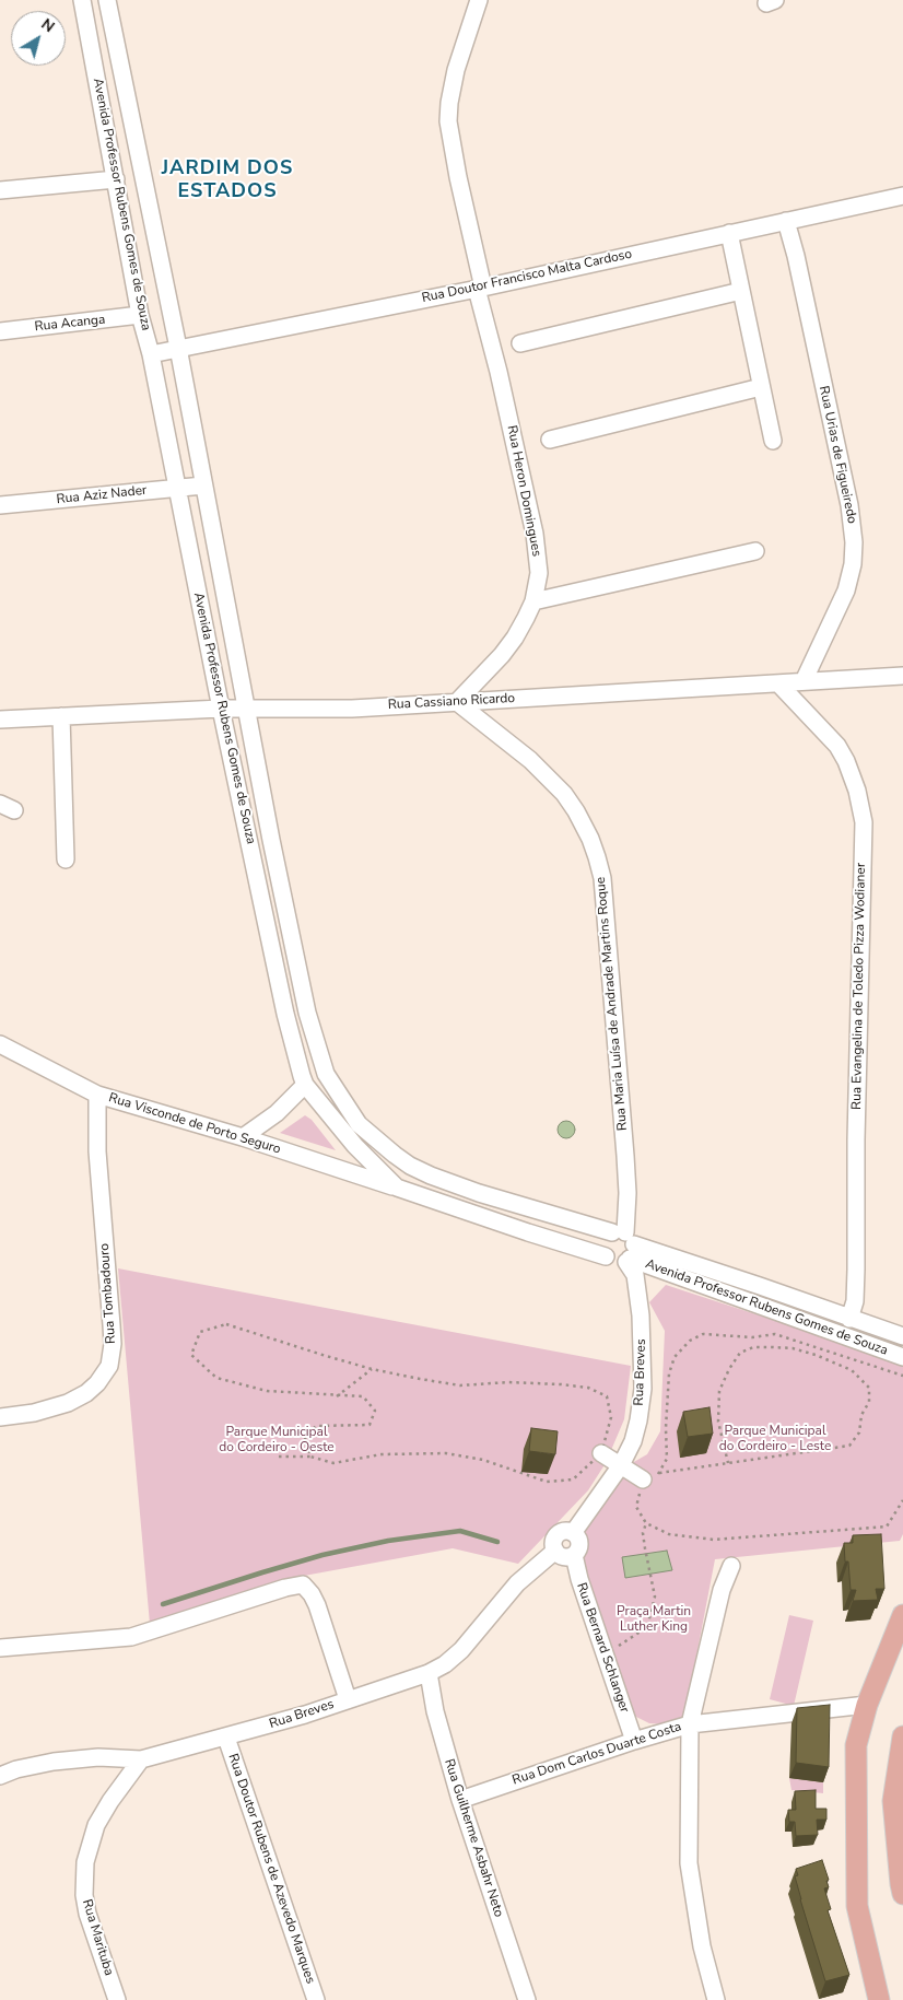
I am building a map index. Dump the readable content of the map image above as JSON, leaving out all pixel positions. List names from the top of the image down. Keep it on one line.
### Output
{"streets":{"street":["Avenida Professor Rubens Gomes de Souza","Rua Doutor Francisco Malta Cardoso","Rua Acanga","Rua Urias de Figueiredo","Rua Heron Domingues","Rua Aziz Nader","Rua Cassiano Ricardo","Rua Evangelina de Toledo Pizza Wodianer","Rua Maria Luísa de Andrade Martins Roque","Rua Visconde de Porto Seguro","Rua Tombadouro","Rua Breves","Rua Bernard Schlanger","Rua Dom Carlos Duarte Costa","Rua Guilherme Asbahr Neto","Rua Doutor Rubens de Azevedo Marques","Rua Marituba"]},"crossings":[["Avenida Professor Rubens Gomes de Souza","Rua Doutor Francisco Malta Cardoso"],["Avenida Professor Rubens Gomes de Souza","Rua Acanga"],["Avenida Professor Rubens Gomes de Souza","Rua Aziz Nader"],["Avenida Professor Rubens Gomes de Souza","Rua Cassiano Ricardo"],["Avenida Professor Rubens Gomes de Souza","Rua Evangelina de Toledo Pizza Wodianer"],["Avenida Professor Rubens Gomes de Souza","Rua Maria Luísa de Andrade Martins Roque"],["Avenida Professor Rubens Gomes de Souza","Rua Visconde de Porto Seguro"],["Avenida Professor Rubens Gomes de Souza","Rua Breves"],["Rua Doutor Francisco Malta Cardoso","Rua Urias de Figueiredo"],["Rua Doutor Francisco Malta Cardoso","Rua Heron Domingues"],["Rua Urias de Figueiredo","Rua Cassiano Ricardo"],["Rua Heron Domingues","Rua Cassiano Ricardo"],["Rua Heron Domingues","Rua Maria Luísa de Andrade Martins Roque"],["Rua Cassiano Ricardo","Rua Evangelina de Toledo Pizza Wodianer"],["Rua Cassiano Ricardo","Rua Maria Luísa de Andrade Martins Roque"],["Rua Maria Luísa de Andrade Martins Roque","Rua Breves"],["Rua Visconde de Porto Seguro","Rua Tombadouro"],["Rua Breves","Rua Bernard Schlanger"],["Rua Breves","Rua Guilherme Asbahr Neto"],["Rua Breves","Rua Doutor Rubens de Azevedo Marques"],["Rua Breves","Rua Marituba"],["Rua Bernard Schlanger","Rua Dom Carlos Duarte Costa"],["Rua Dom Carlos Duarte Costa","Rua Guilherme Asbahr Neto"]],"districts":["JARDIM DOS ESTADOS"],"parks":["Parque Municipal do Cordeiro - Leste","Parque Municipal do Cordeiro - Oeste","Praça Martin Luther King"],"north":"top right"}
